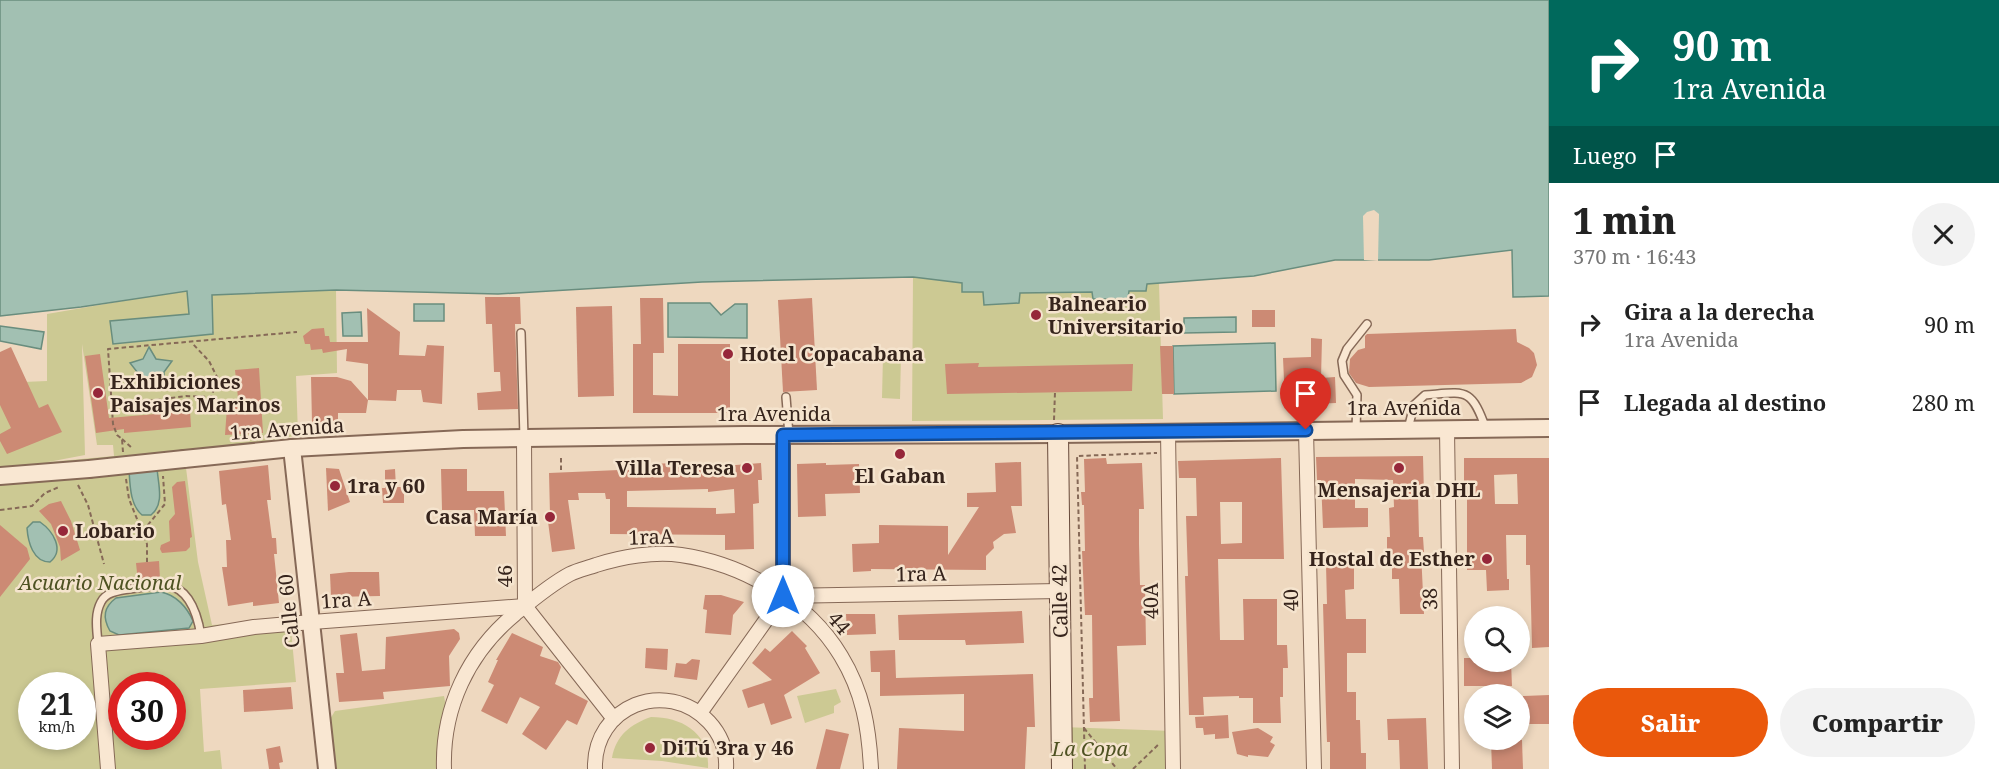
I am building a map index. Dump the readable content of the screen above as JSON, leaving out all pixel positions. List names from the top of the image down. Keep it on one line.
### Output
{"streets":{"main road":["Calle 42"],"street":["1ra Avenida","1raA","1ra A","46","38","40","40A","Calle 60","44"]},"crossings":[["1ra Avenida","46"],["1ra Avenida","38"],["1ra Avenida","40"],["1ra Avenida","Calle 42"],["1ra Avenida","40A"],["1ra Avenida","Calle 60"],["1raA","1ra A"],["1raA","46"],["1raA","44"],["1ra A","46"],["1ra A","Calle 42"],["1ra A","Calle 60"],["1ra A","44"]],"parks":["Acuario Nacional","La Copa"],"places":["Balneario Universitario","Hotel Copacabana","Exhibiciones Paisajes Marinos","El Gaban","Villa Teresa","Mensajeria DHL","1ra y 60","Casa María","Lobario","Hostal de Esther","DiTú 3ra y 46"],"page":{"turn":["90 m","1ra Avenida"],"then":"Luego","heading":["1 min","370 m · 16:43"],"list":[{"name":"Gira a la derecha","note":"1ra Avenida","value":"90 m"},{"name":"Llegada al destino","value":"280 m"}],"speed":"21 km/h","limit":"30","buttons":["Salir","Compartir"]}}
